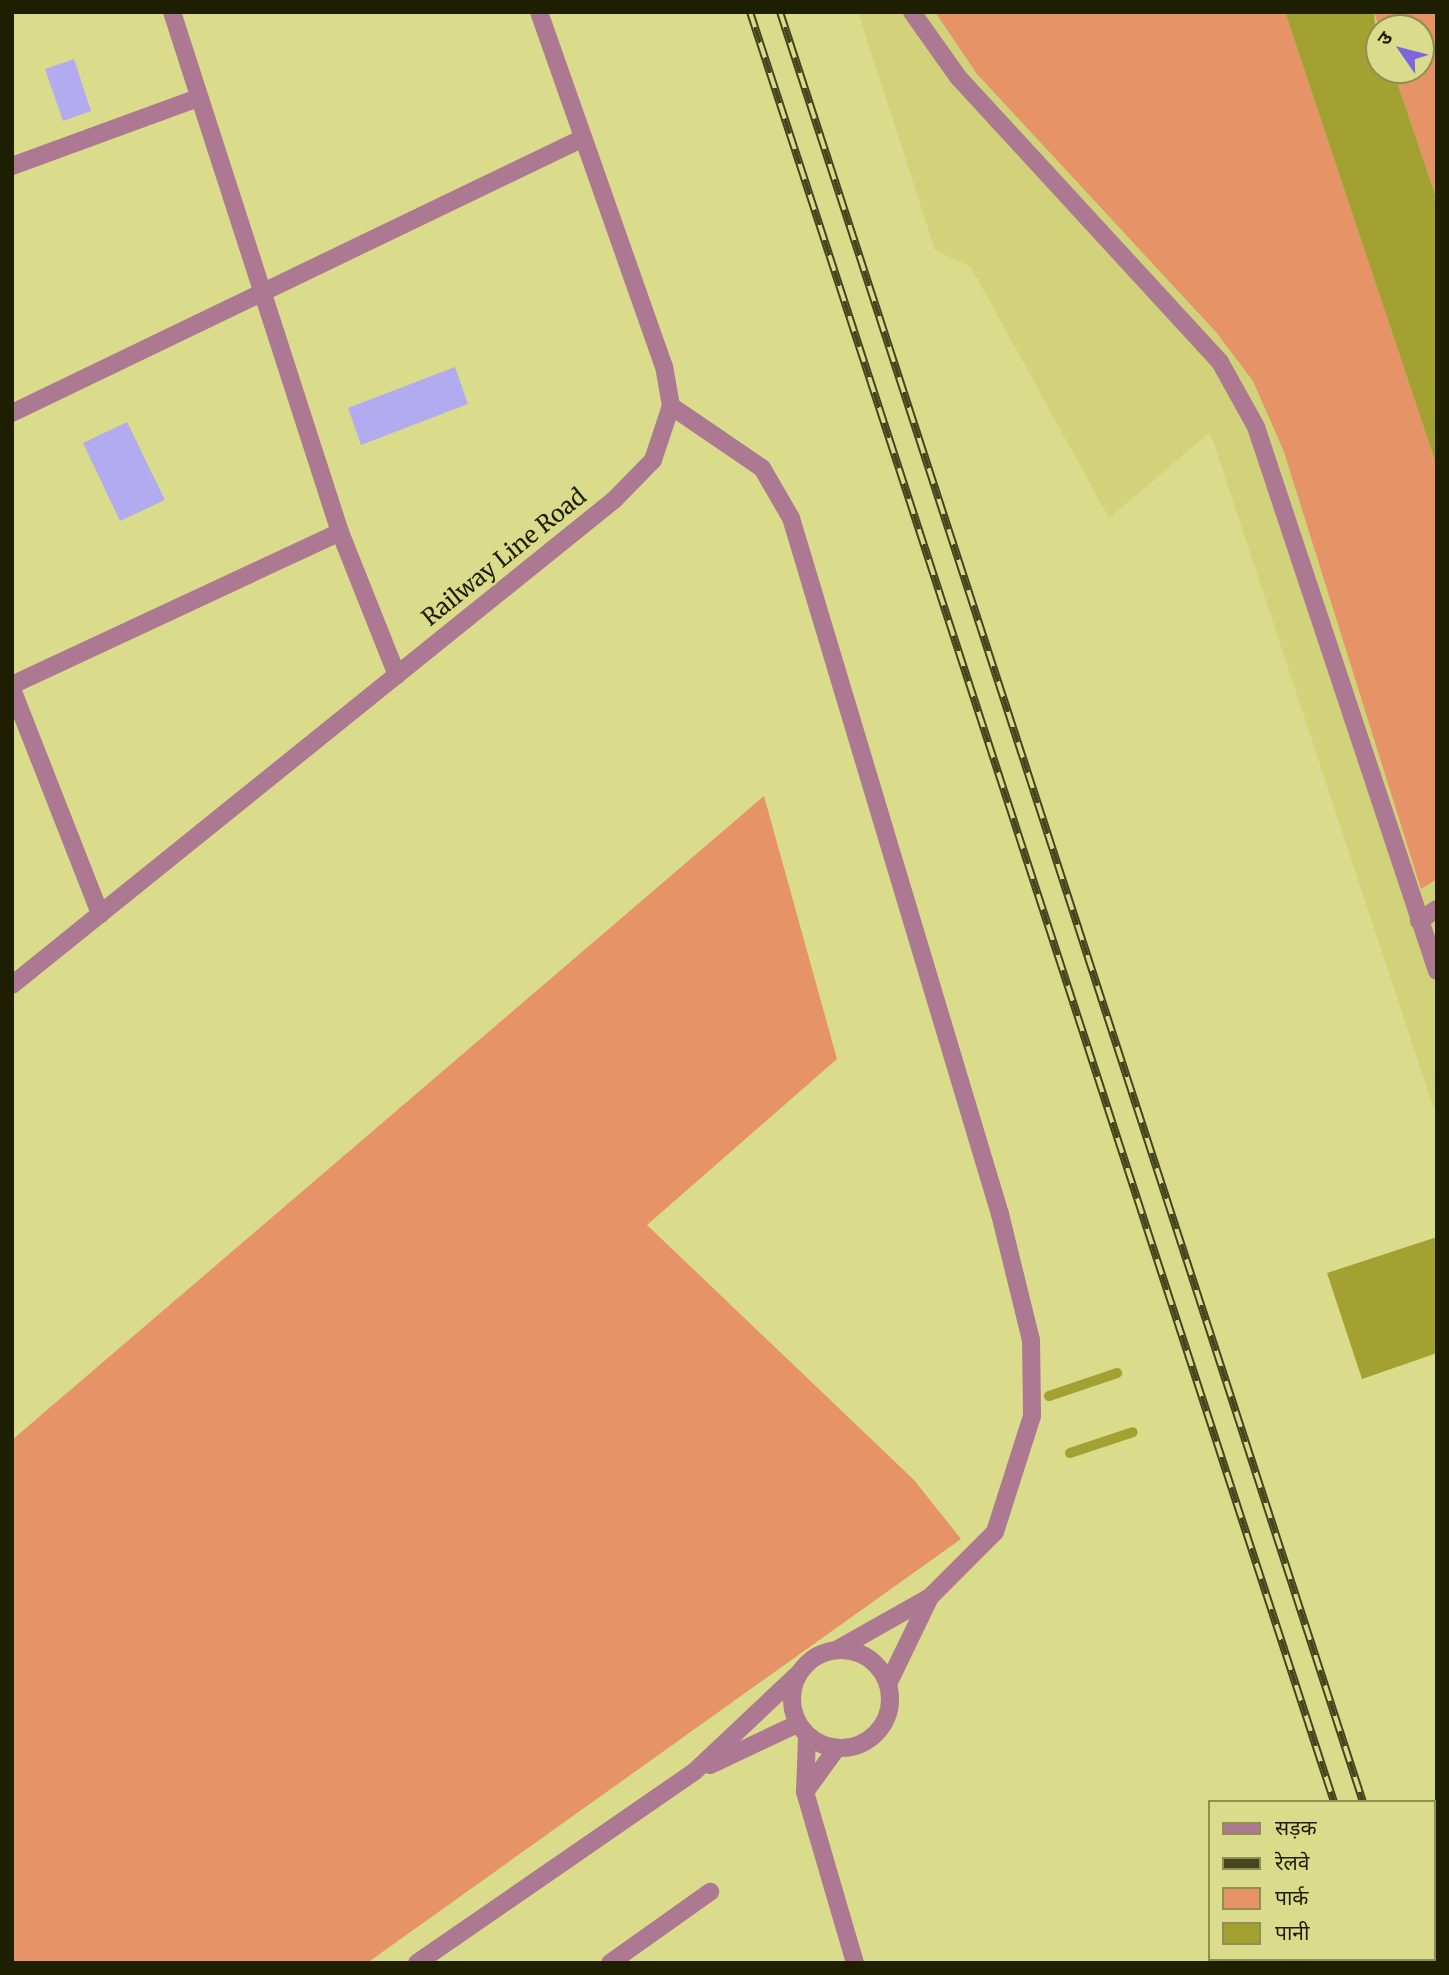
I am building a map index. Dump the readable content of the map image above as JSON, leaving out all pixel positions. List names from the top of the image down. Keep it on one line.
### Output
{"streets":{"street":["Railway Line Road"]},"legend":["सड़क","रेलवे","पार्क","पानी"],"north":"top left"}
